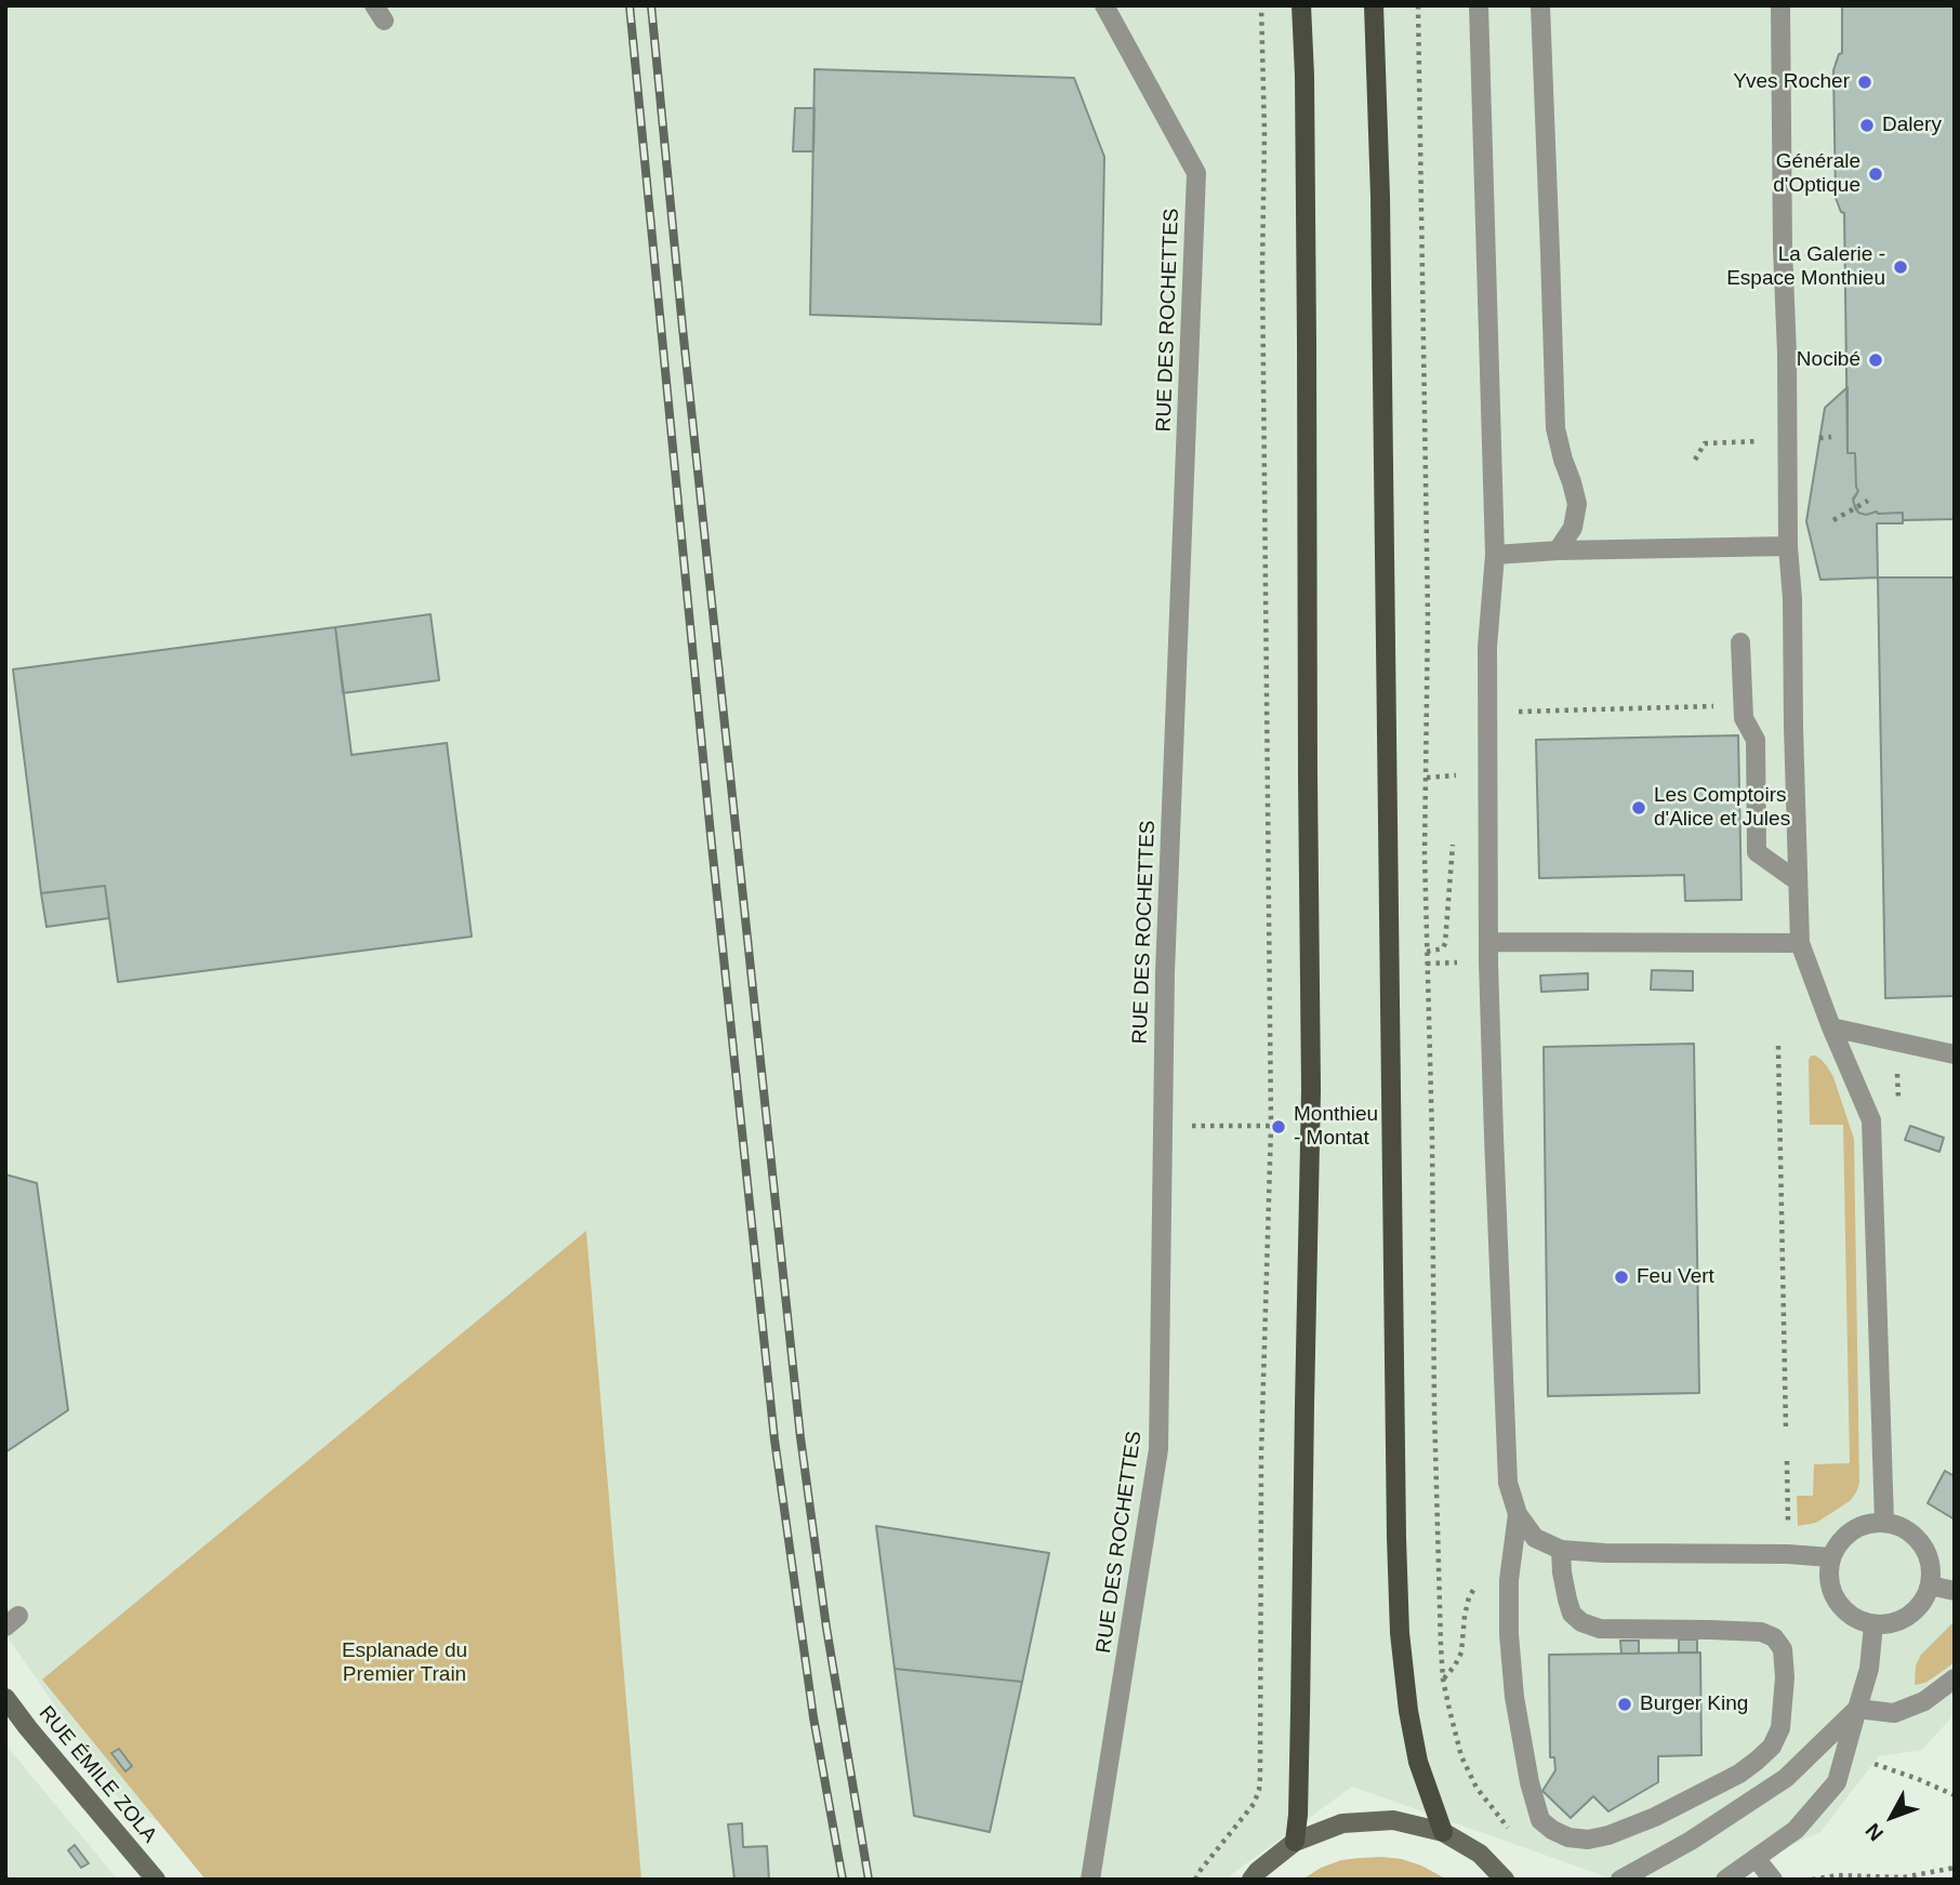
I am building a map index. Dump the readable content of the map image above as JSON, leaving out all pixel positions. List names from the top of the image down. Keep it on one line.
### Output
{"streets":{"main road":["RUE ÉMILE ZOLA"],"street":["RUE DES ROCHETTES"]},"parks":["Esplanade du Premier Train"],"places":["Yves Rocher","Dalery","Générale d'Optique","La Galerie - Espace Monthieu","Nocibé","Les Comptoirs d'Alice et Jules","Monthieu - Montat","Feu Vert","Burger King"],"north":"bottom left"}
